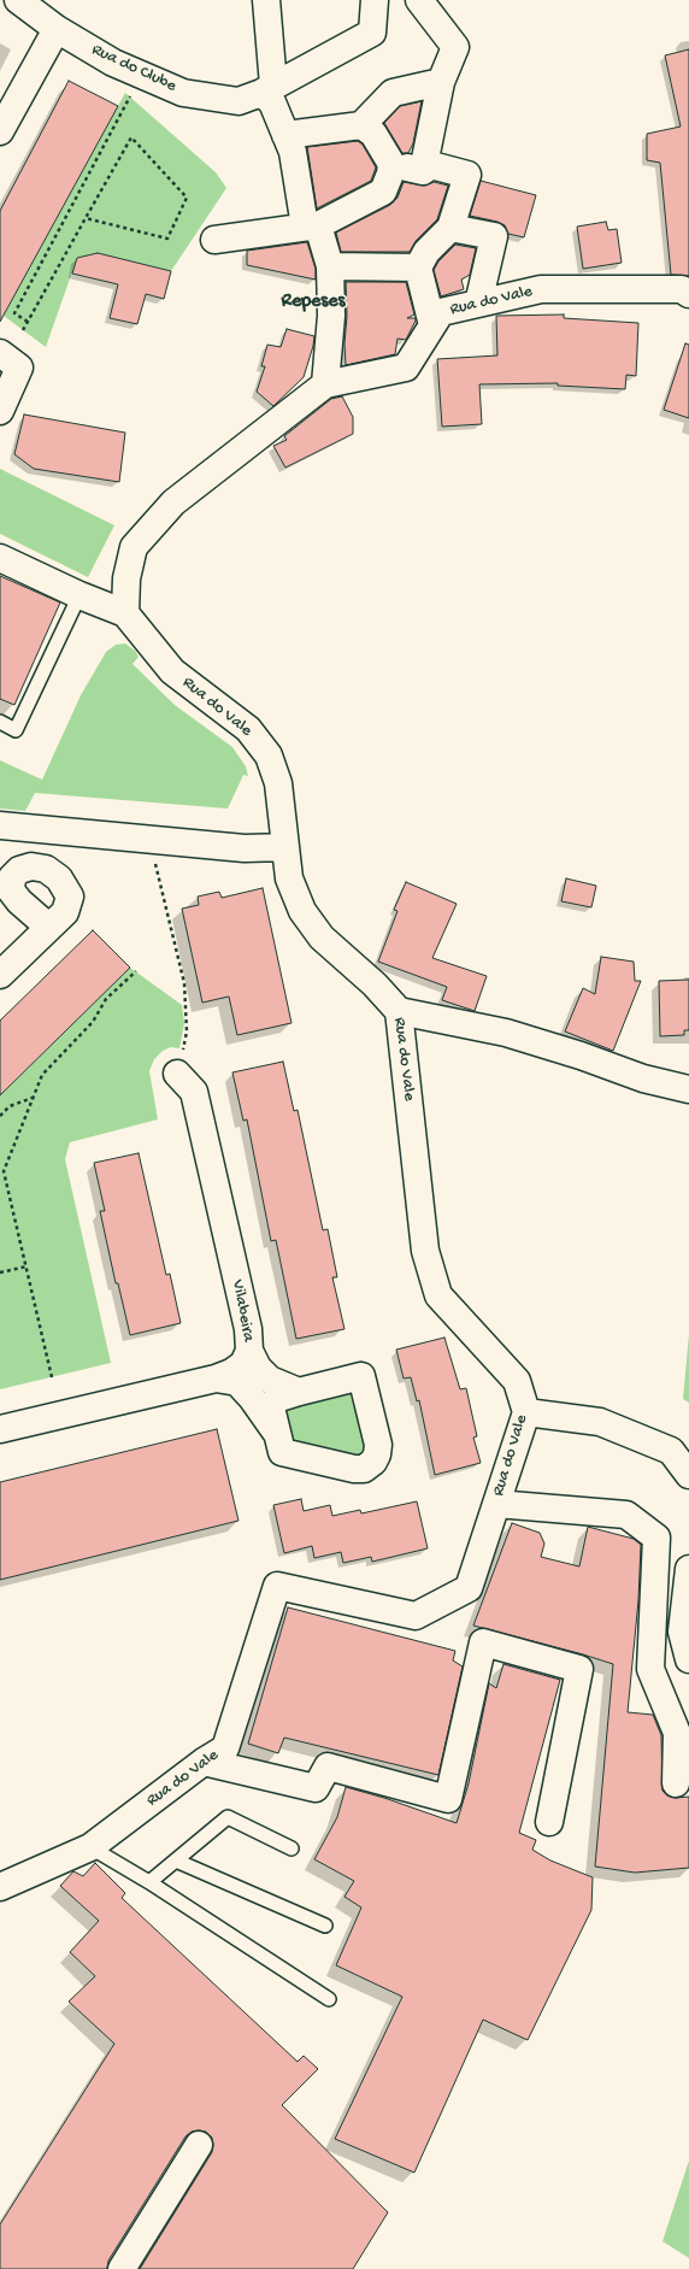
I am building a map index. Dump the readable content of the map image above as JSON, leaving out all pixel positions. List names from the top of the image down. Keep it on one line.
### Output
{"streets":{"street":["Rua do Clube","Rua do Vale","Vilabeira"]},"districts":["Repeses"]}
